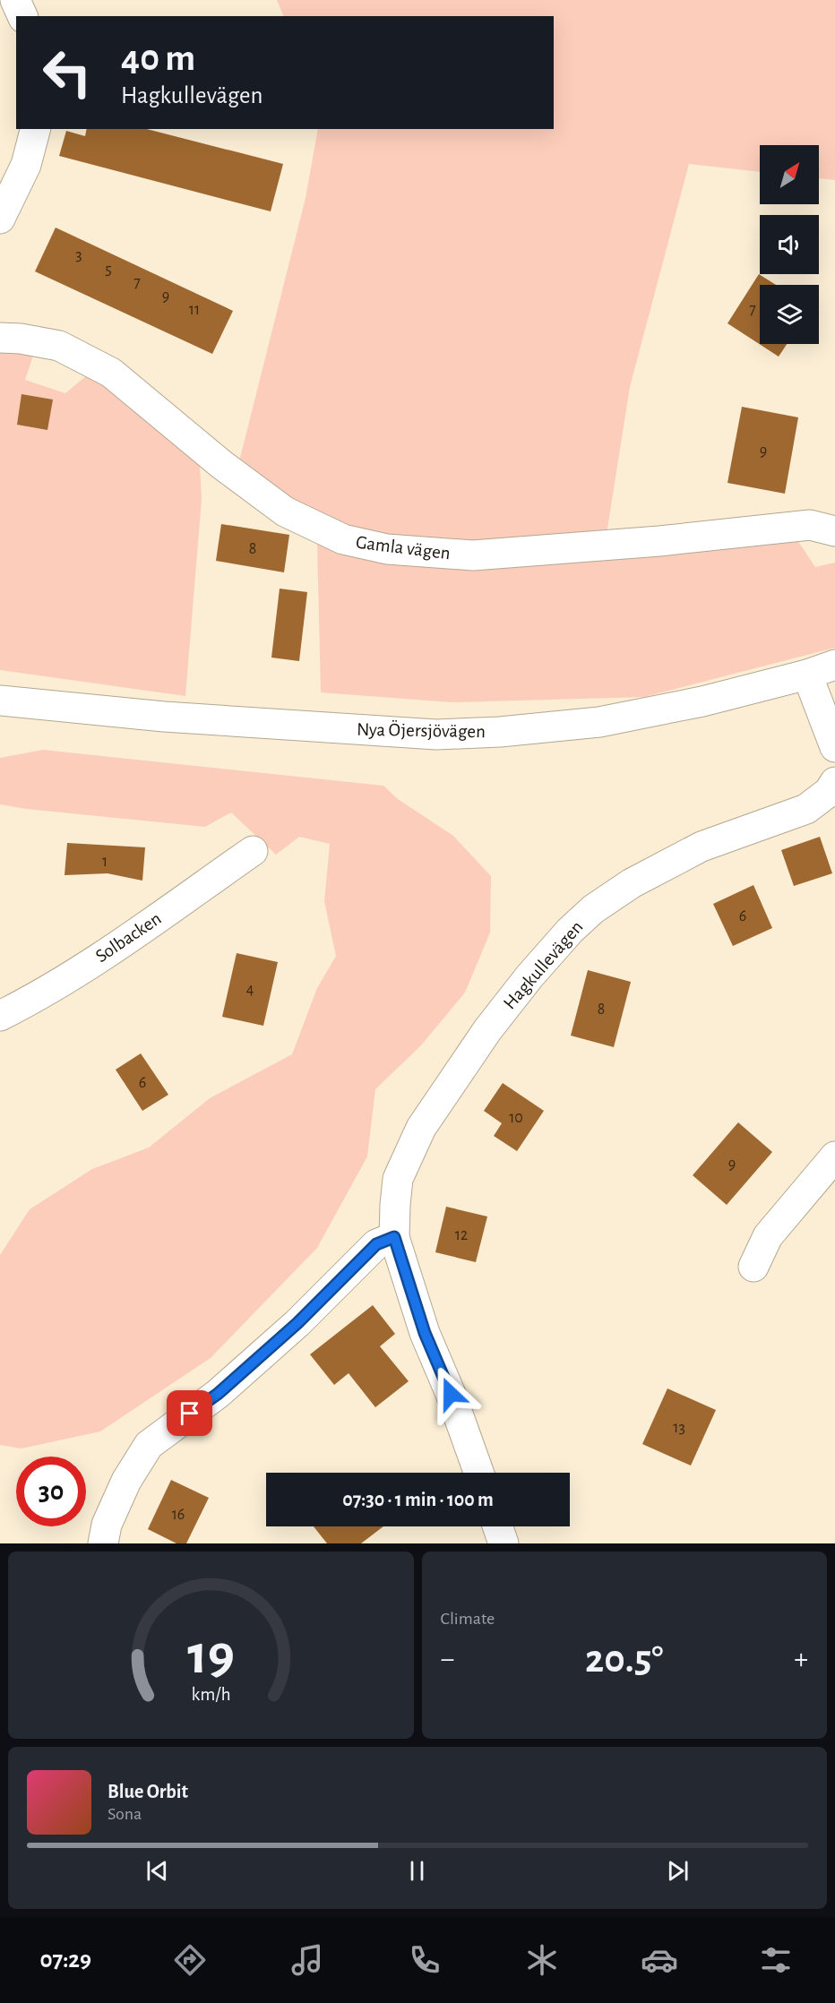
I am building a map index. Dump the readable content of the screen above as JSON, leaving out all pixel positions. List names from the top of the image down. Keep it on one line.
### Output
{"streets":{"street":["Gamla vägen","Nya Öjersjövägen","Solbacken","Hagkullevägen"]},"house_numbers":["3","5","7","9","11","7","9","8","1","6","4","8","6","10","9","12","13","16"],"north":"top right","page":{"turn":["40 m","Hagkullevägen"],"limit":"30","trip":"07:30 · 1 min · 100 m","tile":"Climate","heat":["−","20.5°","+"],"song":["Blue Orbit","Sona"],"tabs":"07:29","gauge":["19","km/h"]}}
